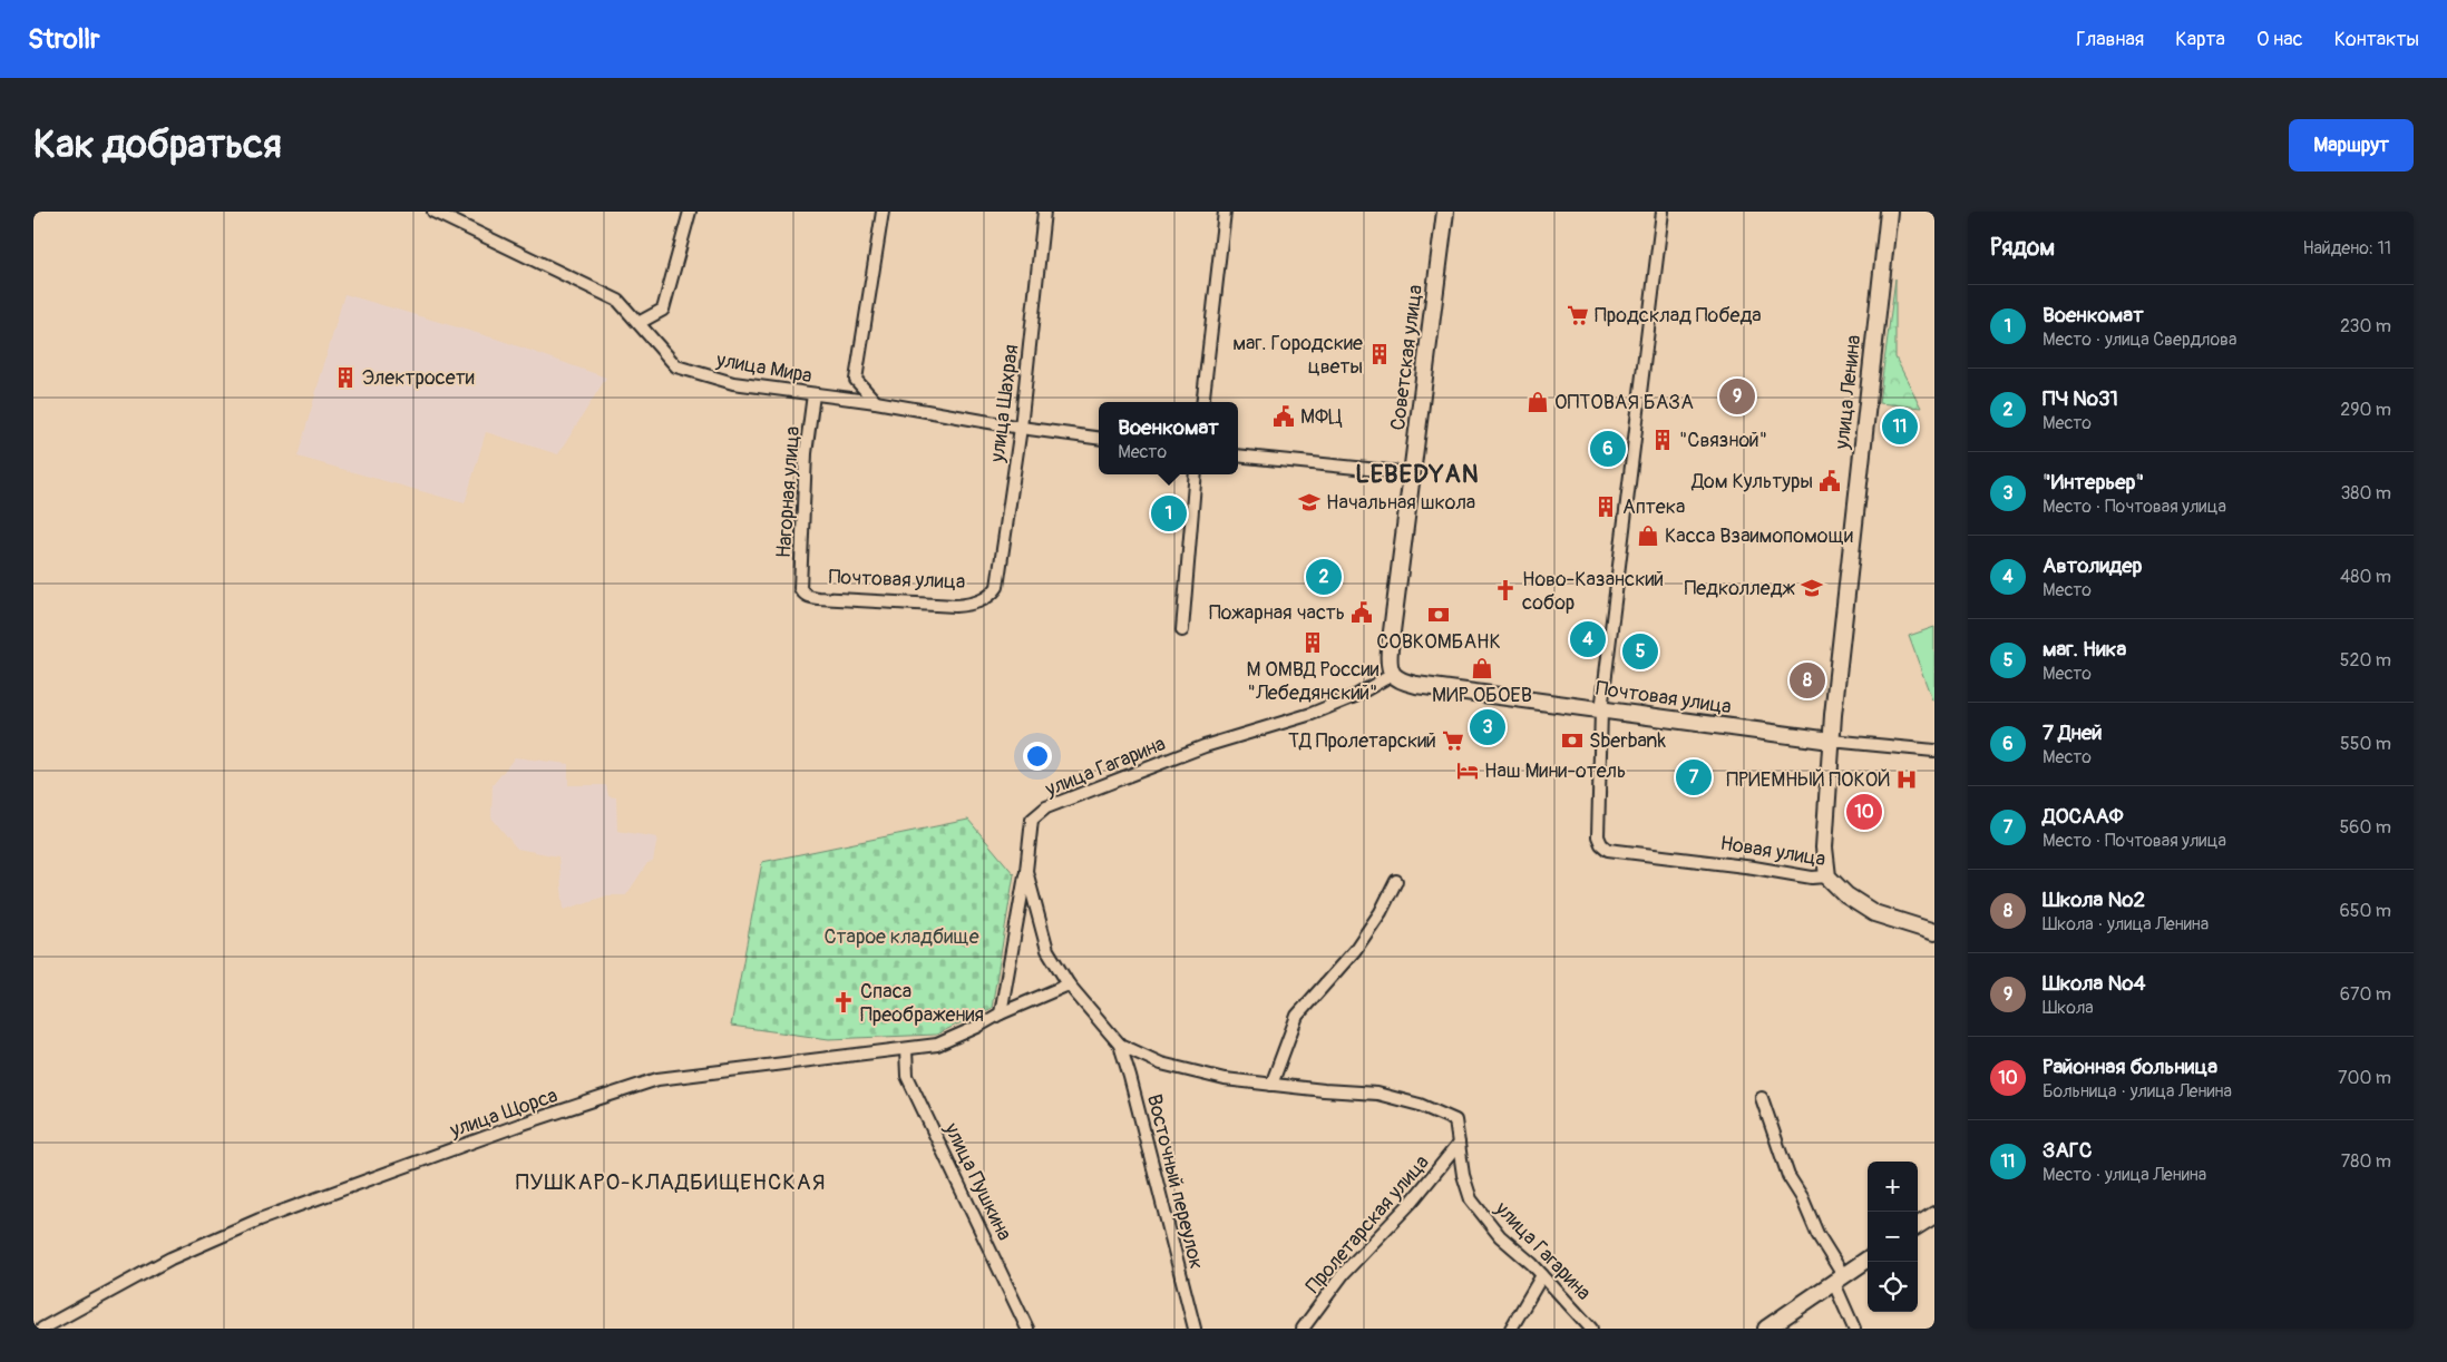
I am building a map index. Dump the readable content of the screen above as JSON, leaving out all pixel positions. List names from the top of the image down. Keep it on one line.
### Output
{"streets":{"main road":["Советская улица","улица Ленина","Почтовая улица","Новая улица"],"street":["улица Мира","улица Шахрая","Нагорная улица","улица Гагарина","улица Щорса","улица Пушкина","Восточный переулок","Пролетарская улица"]},"crossings":[["Советская улица","Почтовая улица"],["Советская улица","улица Гагарина"],["улица Мира","улица Шахрая"],["улица Мира","Нагорная улица"],["улица Ленина","Почтовая улица"],["улица Ленина","Новая улица"],["улица Шахрая","Почтовая улица"],["Нагорная улица","Почтовая улица"],["Почтовая улица","улица Гагарина"],["Почтовая улица","Новая улица"],["улица Гагарина","улица Щорса"],["улица Гагарина","Восточный переулок"],["улица Гагарина","Пролетарская улица"],["улица Щорса","улица Пушкина"]],"districts":["LEBEDYAN","ПУШКАРО-КЛАДБИЩЕНСКАЯ"],"parks":["Старое кладбище"],"places":{"supermarket":["Продсклад Победа","ТД Пролетарский"],"building":["маг. Городские цветы","Электросети","\"Связной\"","Аптека","М ОМВД России \"Лебедянский\""],"shop":["ОПТОВАЯ БАЗА","Касса Взаимопомощи","МИР ОБОЕВ"],"public building":["МФЦ","Дом Культуры","Пожарная часть"],"school or university":["Начальная школа","Педколледж"],"church":["Ново-Казанский собор","Спаса Преображения"],"bank":["СОВКОМБАНК","Sberbank"],"hotel":["Наш Мини-отель"],"hospital":["ПРИЕМНЫЙ ПОКОЙ"]},"page":{"header":"Strollr","nav":["Главная","Карта","О нас","Контакты"],"buttons":"Маршрут","title":"Как добраться","heading":["Рядом","Найдено: 11"],"list":[{"mark":"1","name":"Военкомат","note":"Место · улица Свердлова","value":"230 m"},{"mark":"2","name":"ПЧ №31","note":"Место","value":"290 m"},{"mark":"3","name":"\"Интерьер\"","note":"Место · Почтовая улица","value":"380 m"},{"mark":"4","name":"Автолидер","note":"Место","value":"480 m"},{"mark":"5","name":"маг. Ника","note":"Место","value":"520 m"},{"mark":"6","name":"7 Дней","note":"Место","value":"550 m"},{"mark":"7","name":"ДОСААФ","note":"Место · Почтовая улица","value":"560 m"},{"mark":"8","name":"Школа №2","note":"Школа · улица Ленина","value":"650 m"},{"mark":"9","name":"Школа №4","note":"Школа","value":"670 m"},{"mark":"10","name":"Районная больница","note":"Больница · улица Ленина","value":"700 m"},{"mark":"11","name":"ЗАГС","note":"Место · улица Ленина","value":"780 m"}],"pins":["9","11","6","1","2","4","5","8","3","7","10"],"popup":["Военкомат","Место"],"map_buttons":["+","−"]}}
